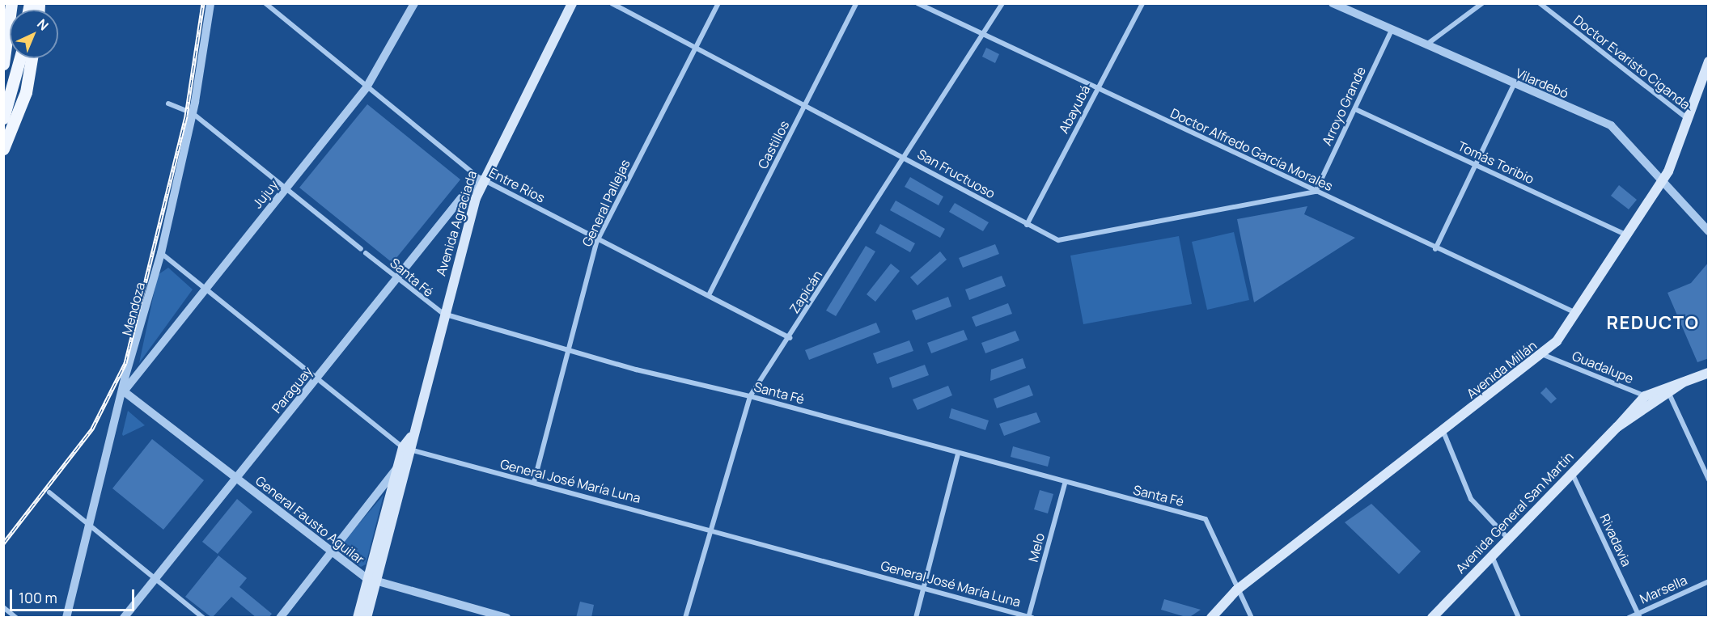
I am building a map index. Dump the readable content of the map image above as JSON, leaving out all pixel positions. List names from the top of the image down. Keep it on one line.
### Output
{"streets":{"main road":["Avenida Agraciada","Avenida Millán","Avenida General San Martín"],"street":["Doctor Evaristo Ciganda","Vilardebó","Arroyo Grande","Abayubá","Castillos","Doctor Alfredo García Morales","Tomás Toribio","San Fructuoso","Entre Ríos","Jujuy","General Pallejas","Santa Fé","Zapicán","Mendoza","Guadalupe","Paraguay","General José María Luna","General Fausto Aguilar","Rivadavia","Melo","Marsella"]},"crossings":[["Doctor Evaristo Ciganda","Avenida Millán"],["Vilardebó","Arroyo Grande"],["Vilardebó","Avenida Millán"],["Arroyo Grande","Doctor Alfredo García Morales"],["Arroyo Grande","Tomás Toribio"],["Arroyo Grande","San Fructuoso"],["Abayubá","Doctor Alfredo García Morales"],["Abayubá","San Fructuoso"],["Castillos","San Fructuoso"],["Castillos","Entre Ríos"],["Doctor Alfredo García Morales","San Fructuoso"],["Doctor Alfredo García Morales","Zapicán"],["Doctor Alfredo García Morales","Avenida Millán"],["Tomás Toribio","Avenida Millán"],["San Fructuoso","General Pallejas"],["San Fructuoso","Zapicán"],["Entre Ríos","Jujuy"],["Entre Ríos","General Pallejas"],["Entre Ríos","Avenida Agraciada"],["Entre Ríos","Zapicán"],["Entre Ríos","Paraguay"],["Jujuy","Santa Fé"],["Jujuy","Mendoza"],["Jujuy","General José María Luna"],["Jujuy","General Fausto Aguilar"],["General Pallejas","Santa Fé"],["General Pallejas","General José María Luna"],["Avenida Agraciada","Santa Fé"],["Avenida Agraciada","Paraguay"],["Avenida Agraciada","General José María Luna"],["Avenida Agraciada","General Fausto Aguilar"],["Santa Fé","Zapicán"],["Santa Fé","Mendoza"],["Santa Fé","Avenida Millán"],["Santa Fé","Paraguay"],["Santa Fé","Melo"],["Zapicán","General José María Luna"],["Mendoza","General José María Luna"],["Mendoza","General Fausto Aguilar"],["Guadalupe","Avenida Millán"],["Guadalupe","Avenida General San Martín"],["Paraguay","General José María Luna"],["Paraguay","General Fausto Aguilar"],["General José María Luna","Melo"],["Avenida General San Martín","Rivadavia"],["Rivadavia","Marsella"]],"districts":["REDUCTO"],"scale_bar":"100 m","north":"top right"}
